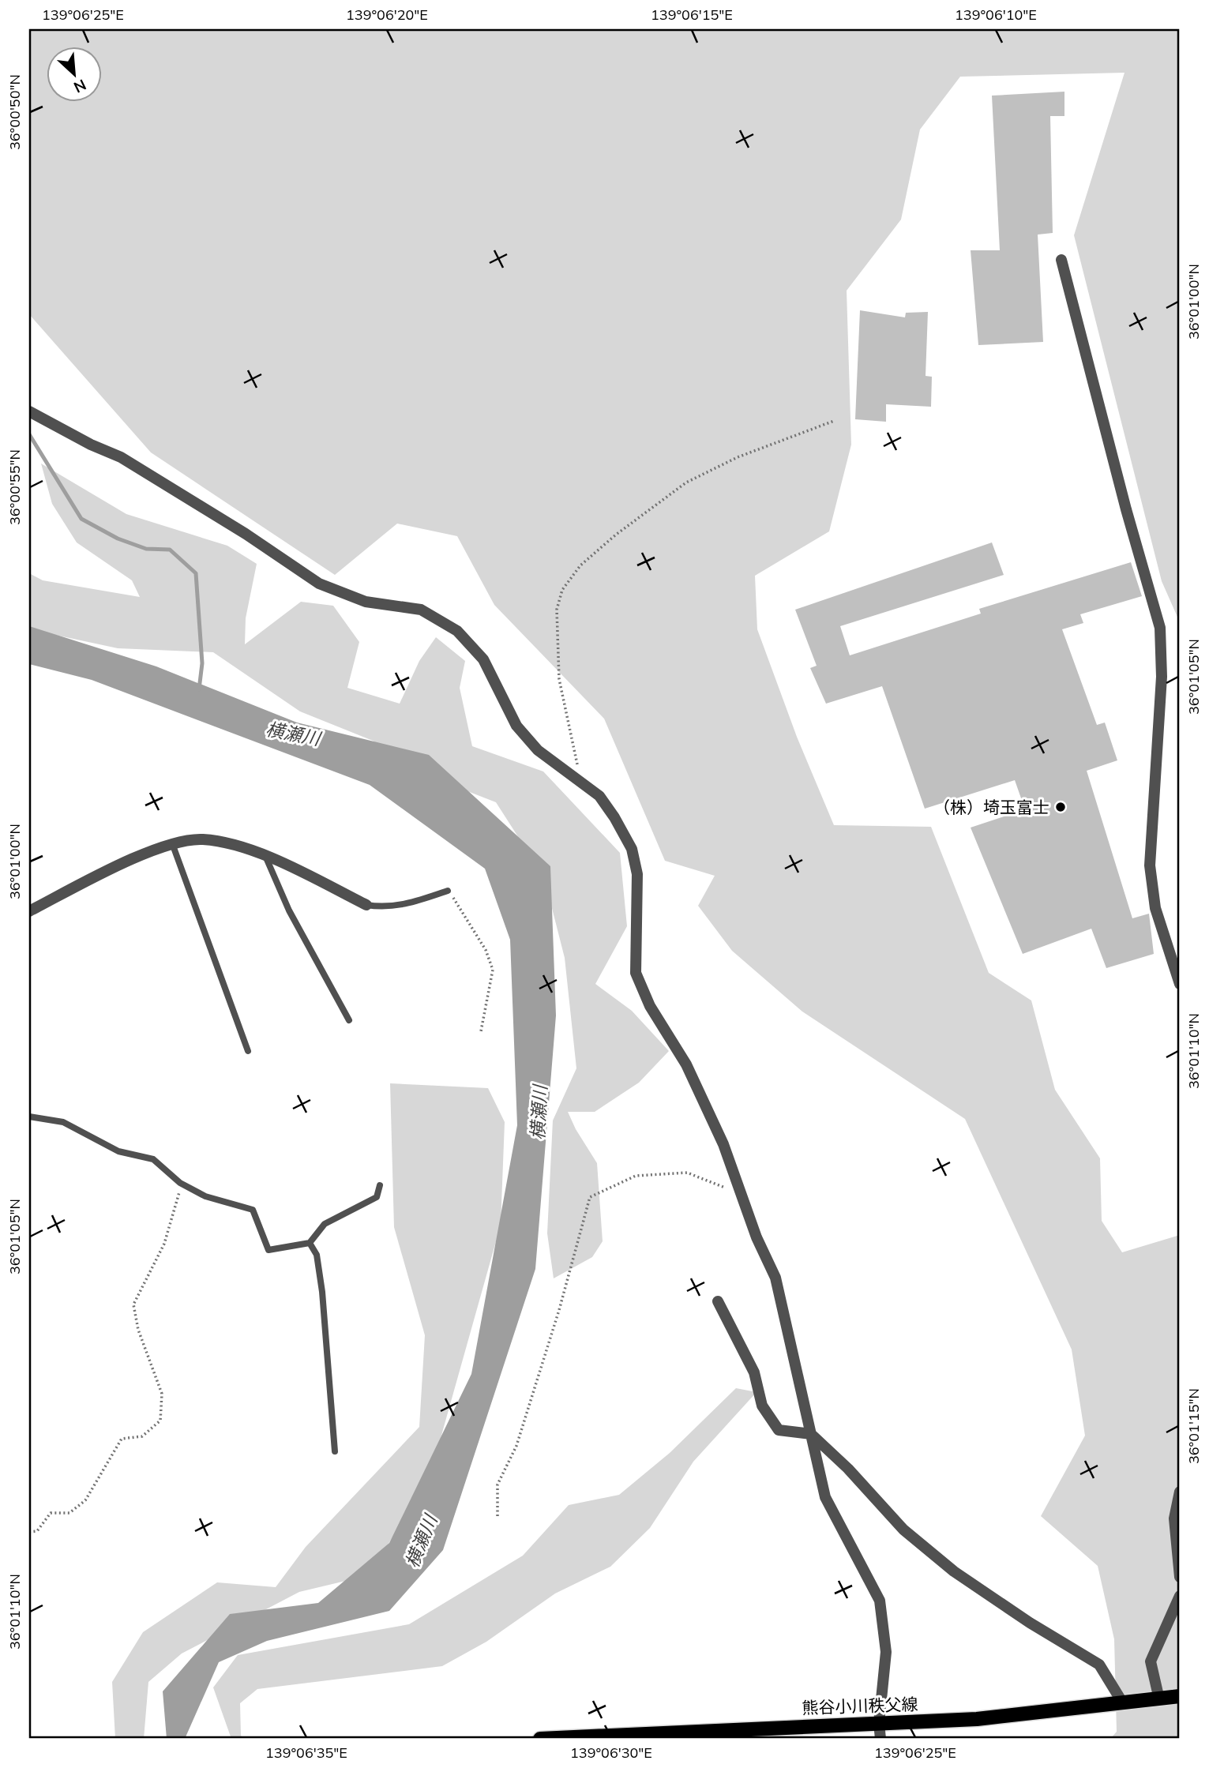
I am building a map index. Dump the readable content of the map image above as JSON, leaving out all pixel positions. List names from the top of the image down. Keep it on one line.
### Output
{"streets":{"main road":["熊谷小川秩父線"]},"water":["横瀬川"],"places":["（株）埼玉富士"],"north":"bottom right","coordinates":["139°06'25\"E","139°06'20\"E","139°06'15\"E","139°06'10\"E","36°00'50\"N","36°01'00\"N","36°00'55\"N","36°01'05\"N","36°01'10\"N","36°01'15\"N","139°06'35\"E","139°06'30\"E"]}
